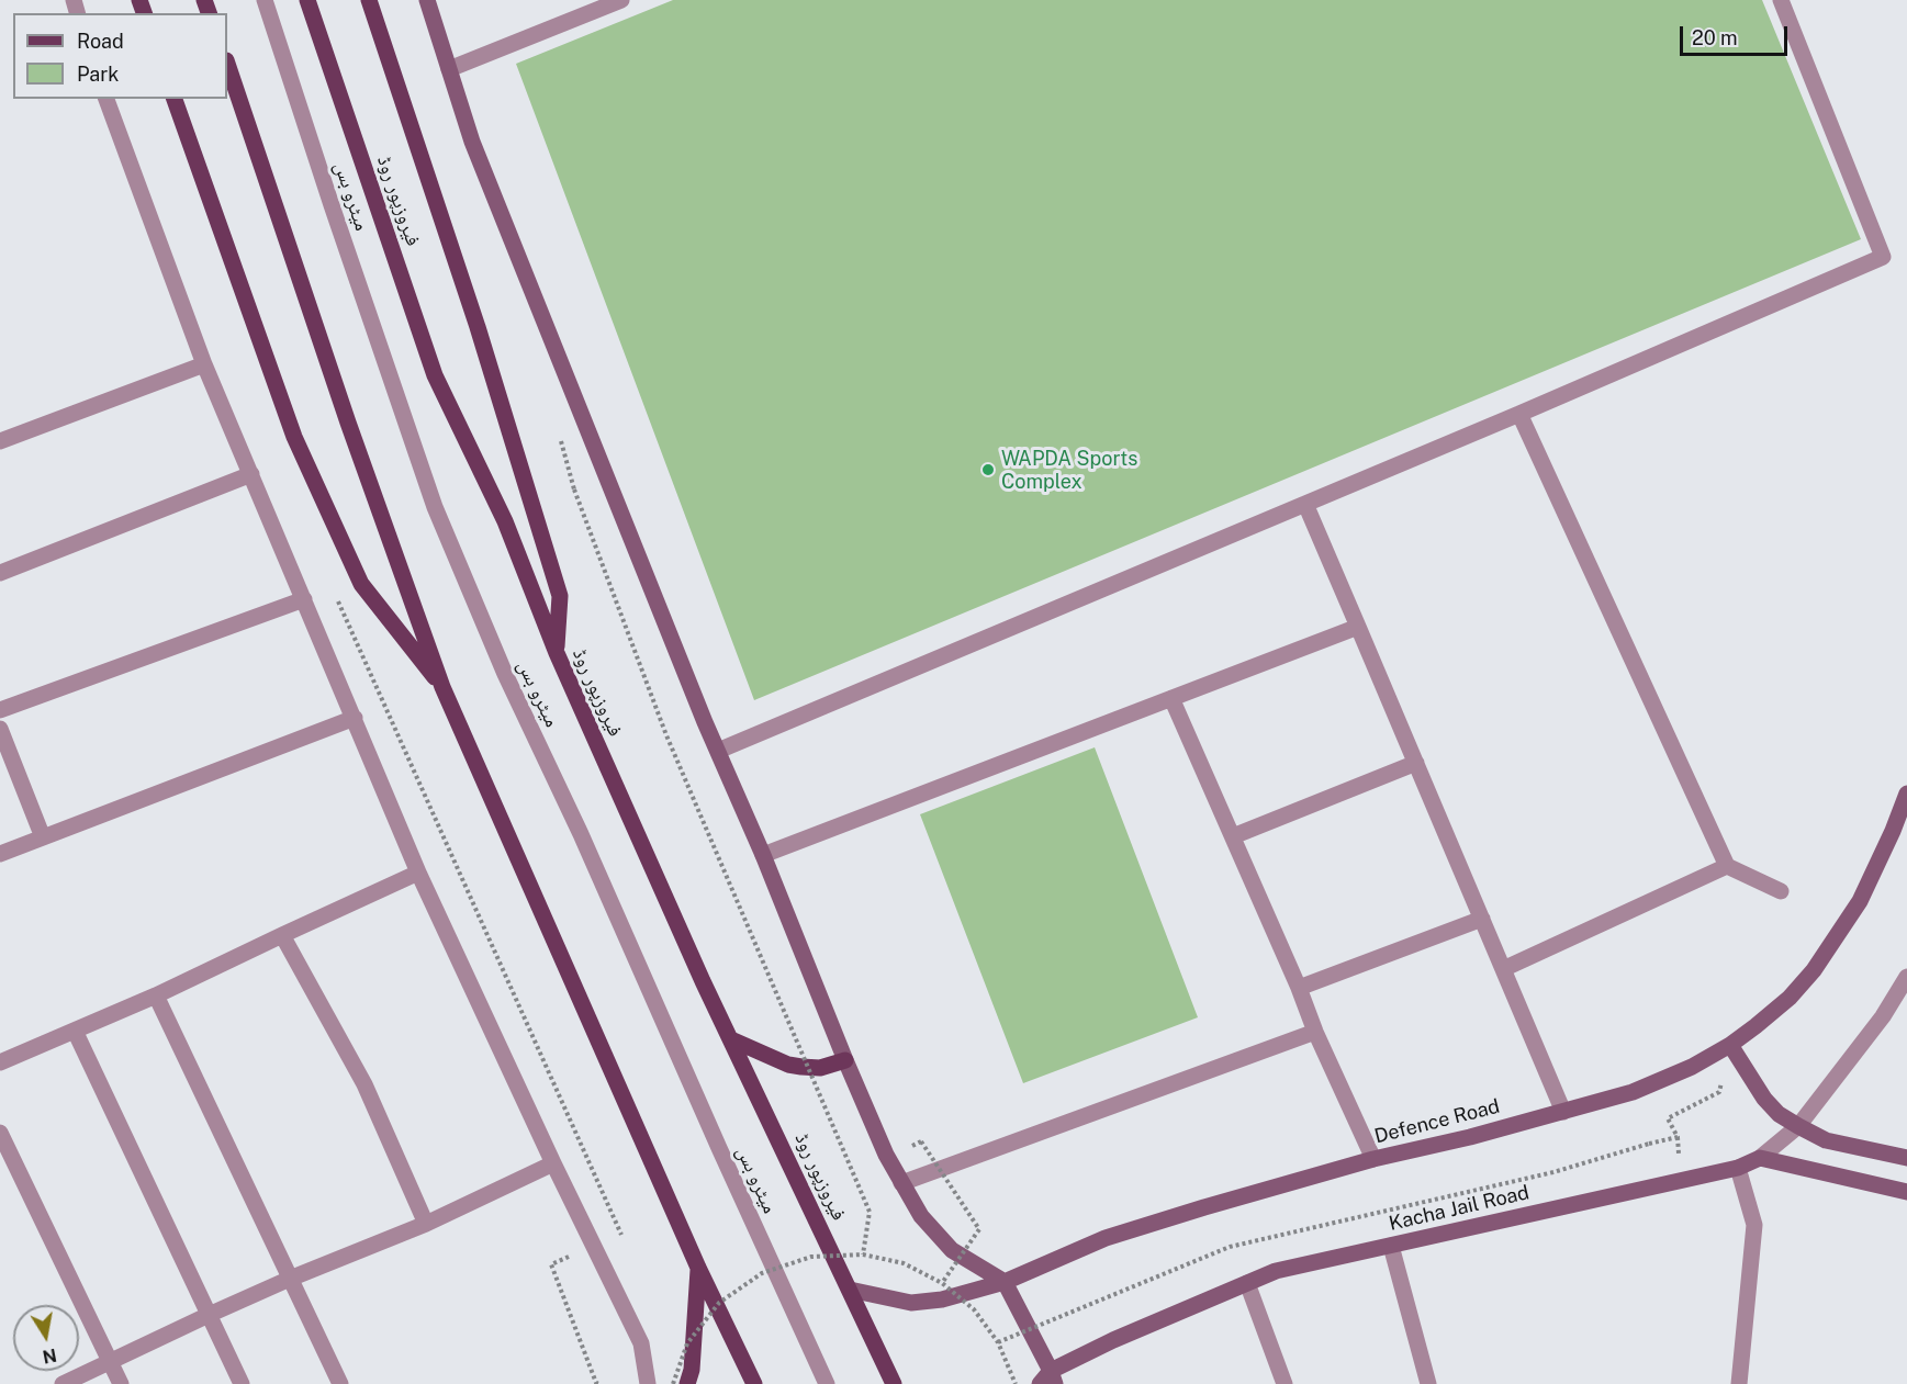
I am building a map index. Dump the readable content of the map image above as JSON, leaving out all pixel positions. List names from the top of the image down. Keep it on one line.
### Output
{"streets":{"main road":["فیروزپور روڈ","Defence Road","Kacha Jail Road"],"street":["میٹرو بس"]},"crossings":[["فیروزپور روڈ","Defence Road"]],"places":["WAPDA Sports Complex"],"legend":["Road","Park"],"scale_bar":"20 m","north":"bottom"}
